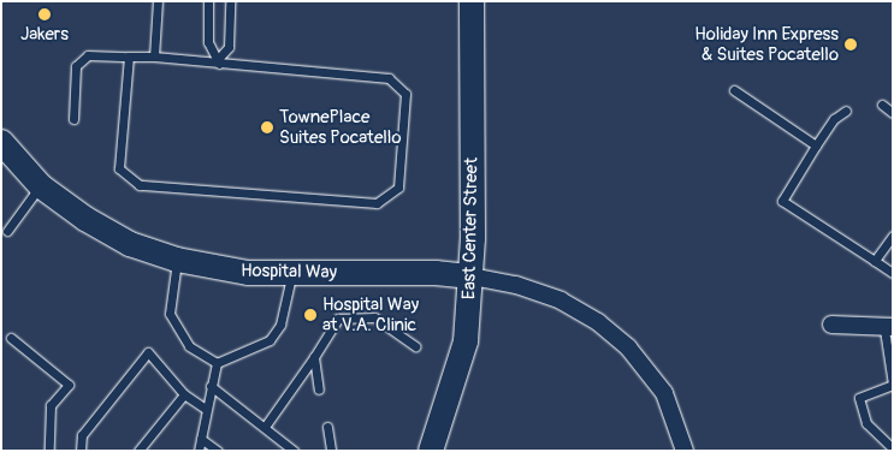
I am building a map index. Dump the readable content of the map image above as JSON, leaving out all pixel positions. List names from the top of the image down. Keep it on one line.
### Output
{"streets":{"street":["East Center Street","Hospital Way"]},"crossings":[["East Center Street","Hospital Way"]],"places":["Jakers","Holiday Inn Express & Suites Pocatello","TownePlace Suites Pocatello","Hospital Way at V.A. Clinic"]}
